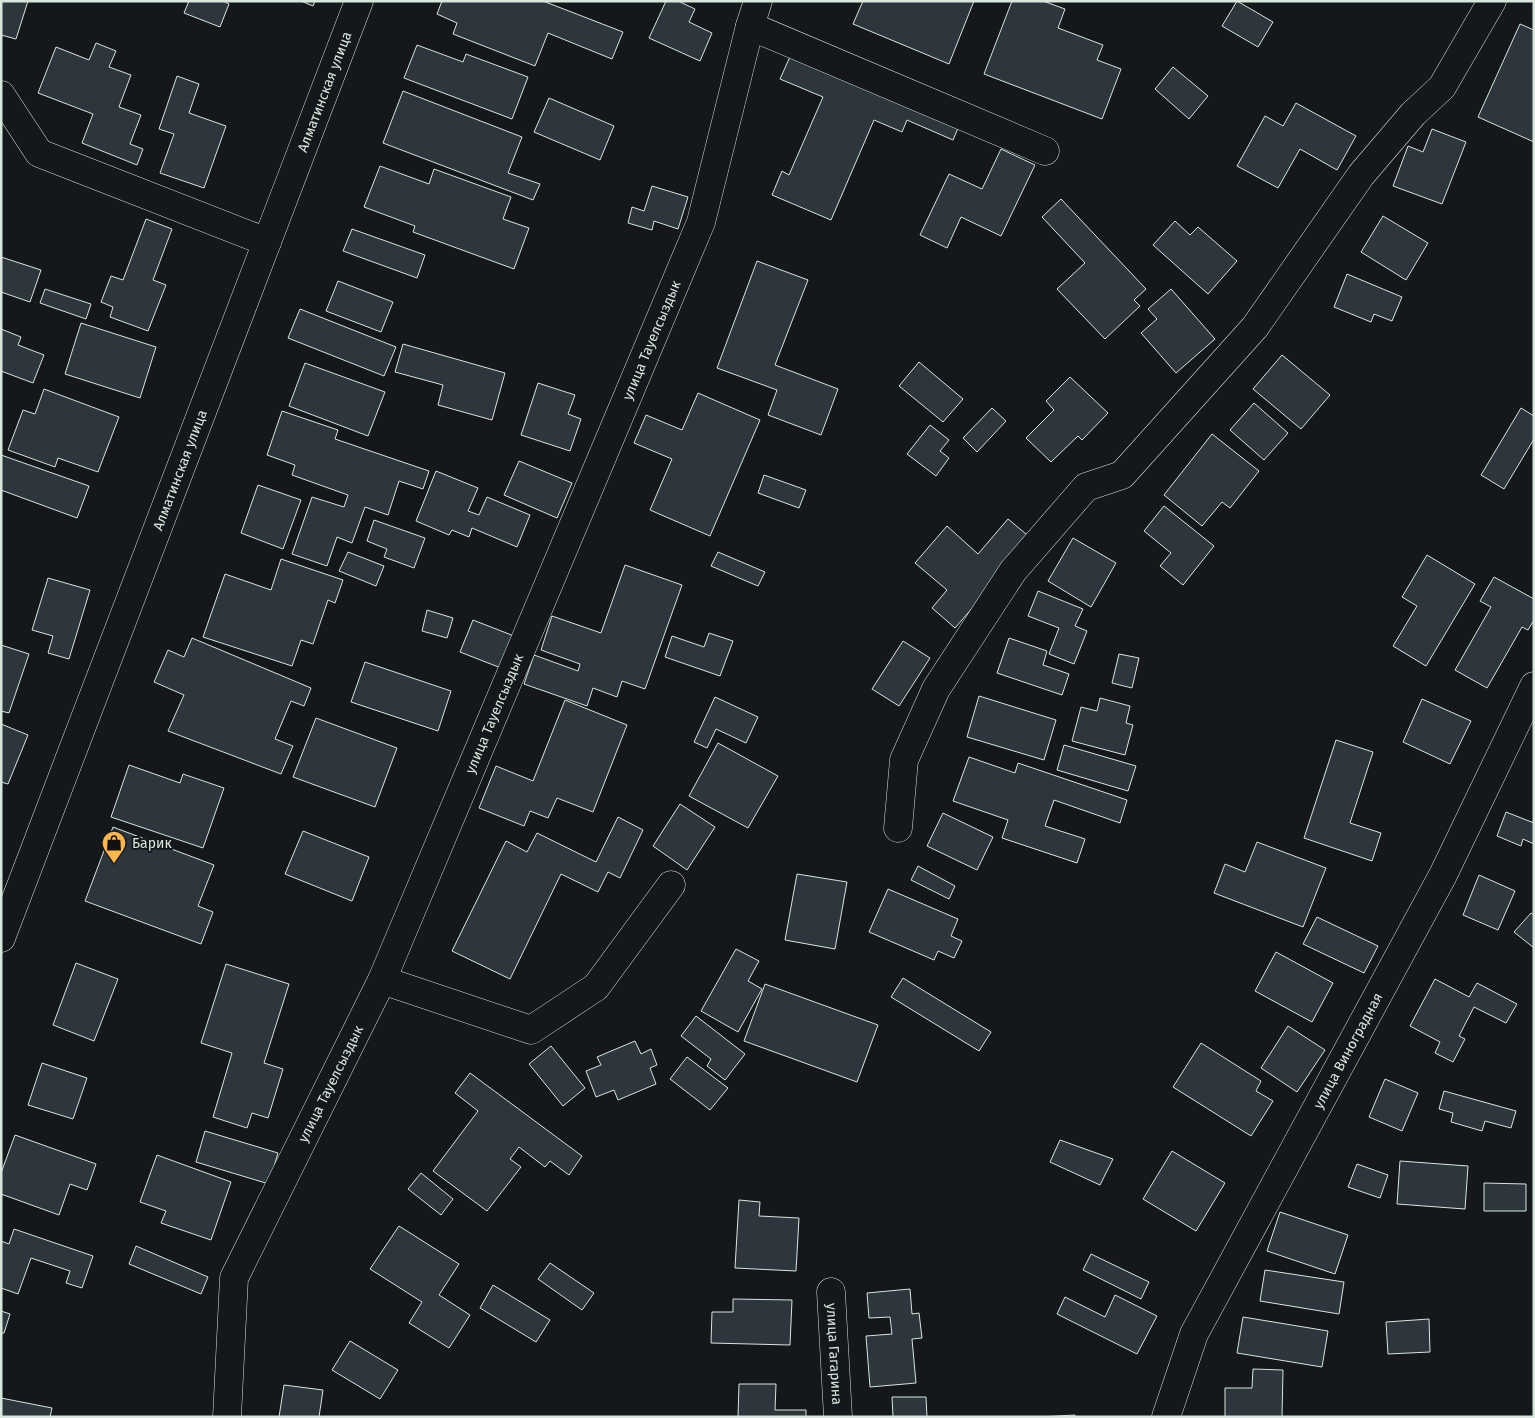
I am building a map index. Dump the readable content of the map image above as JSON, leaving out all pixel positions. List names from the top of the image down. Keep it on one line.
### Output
{"streets":{"street":["Алматинская улица","улица Тауелсыздык","улица Виноградная","улица Гагарина"]},"places":{"shop":["Барик"]}}
